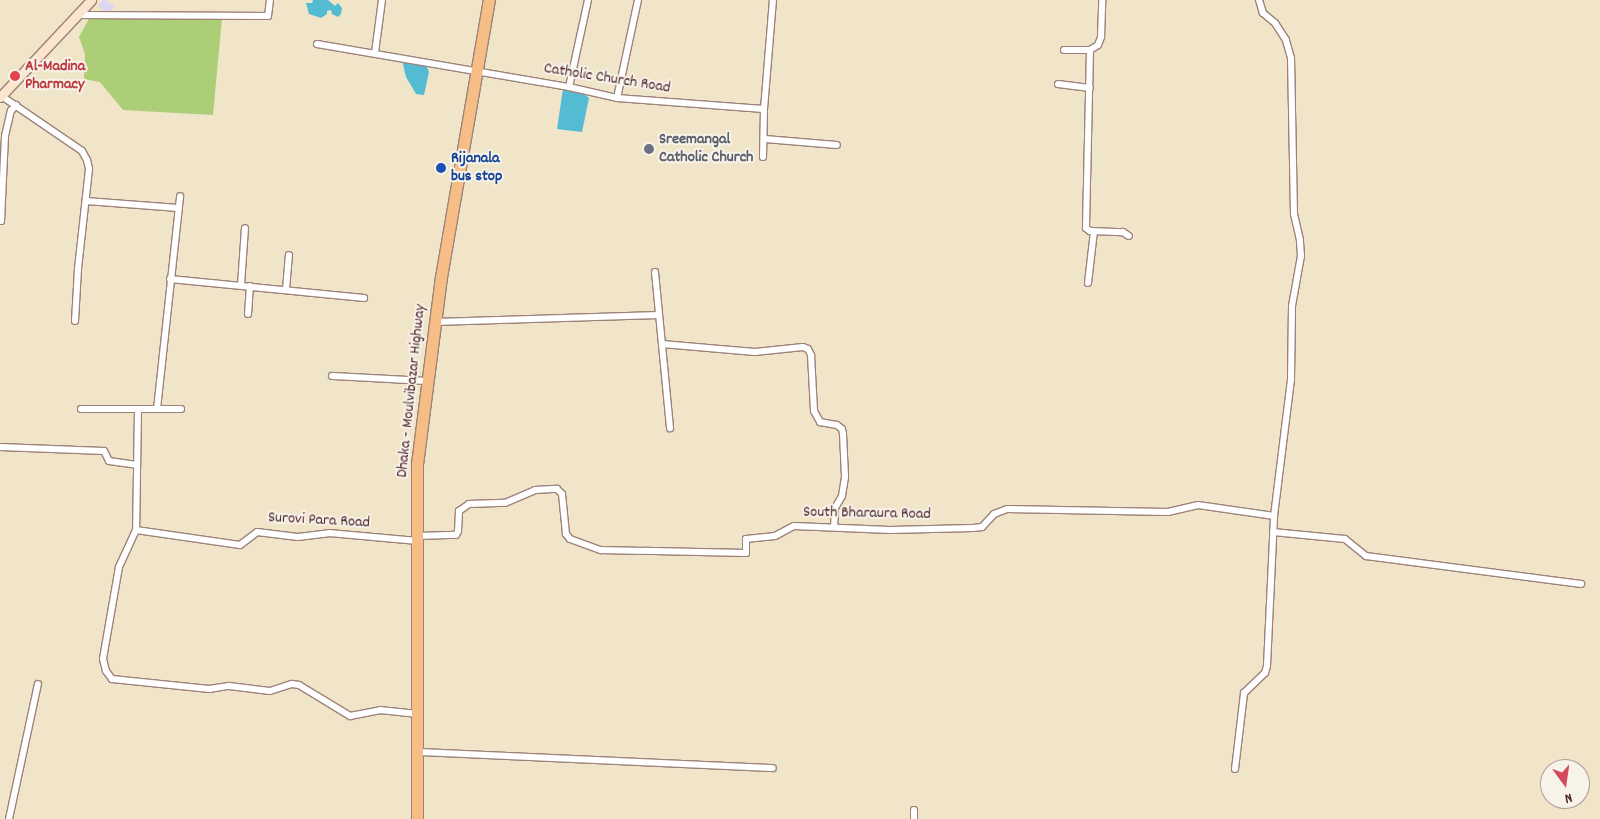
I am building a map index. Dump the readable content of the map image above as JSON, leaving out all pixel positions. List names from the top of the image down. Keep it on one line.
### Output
{"streets":{"highway":["Dhaka - Moulvibazar Highway"],"street":["Catholic Church Road","South Bharaura Road","Surovi Para Road"]},"crossings":[["Catholic Church Road","Dhaka - Moulvibazar Highway"],["Dhaka - Moulvibazar Highway","South Bharaura Road"],["Dhaka - Moulvibazar Highway","Surovi Para Road"],["South Bharaura Road","Surovi Para Road"]],"places":["Al-Madina Pharmacy","Sreemangal Catholic Church","Rijanala bus stop"],"north":"bottom"}
